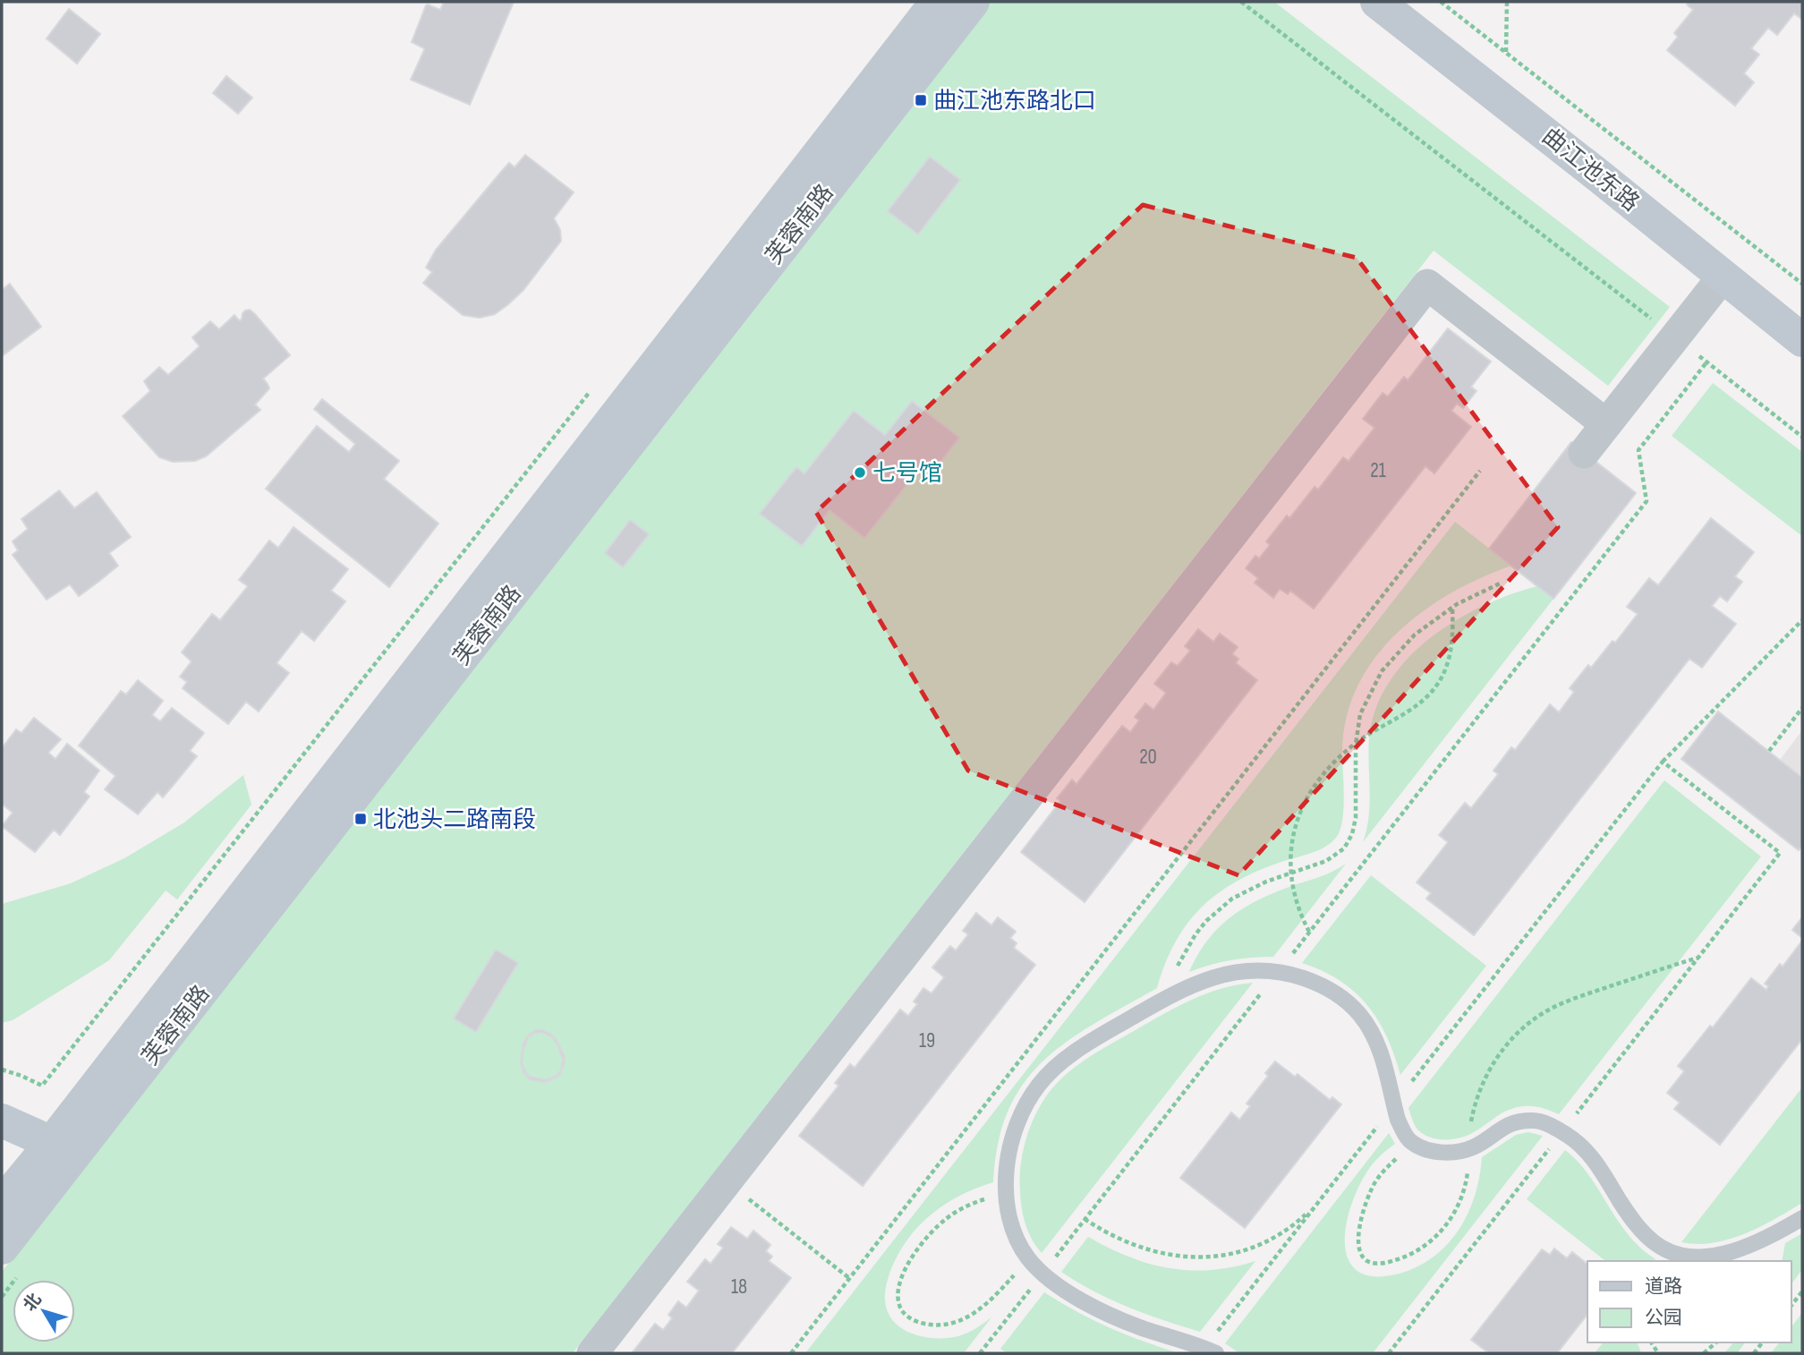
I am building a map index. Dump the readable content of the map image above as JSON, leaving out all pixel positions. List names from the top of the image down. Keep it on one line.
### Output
{"streets":{"main road":["曲江池东路","芙蓉南路"]},"places":{"transit":["曲江池东路北口","北池头二路南段"],"other":["七号馆"]},"house_numbers":["21","20","19","18"],"legend":["道路","公园"],"north":"top left"}
